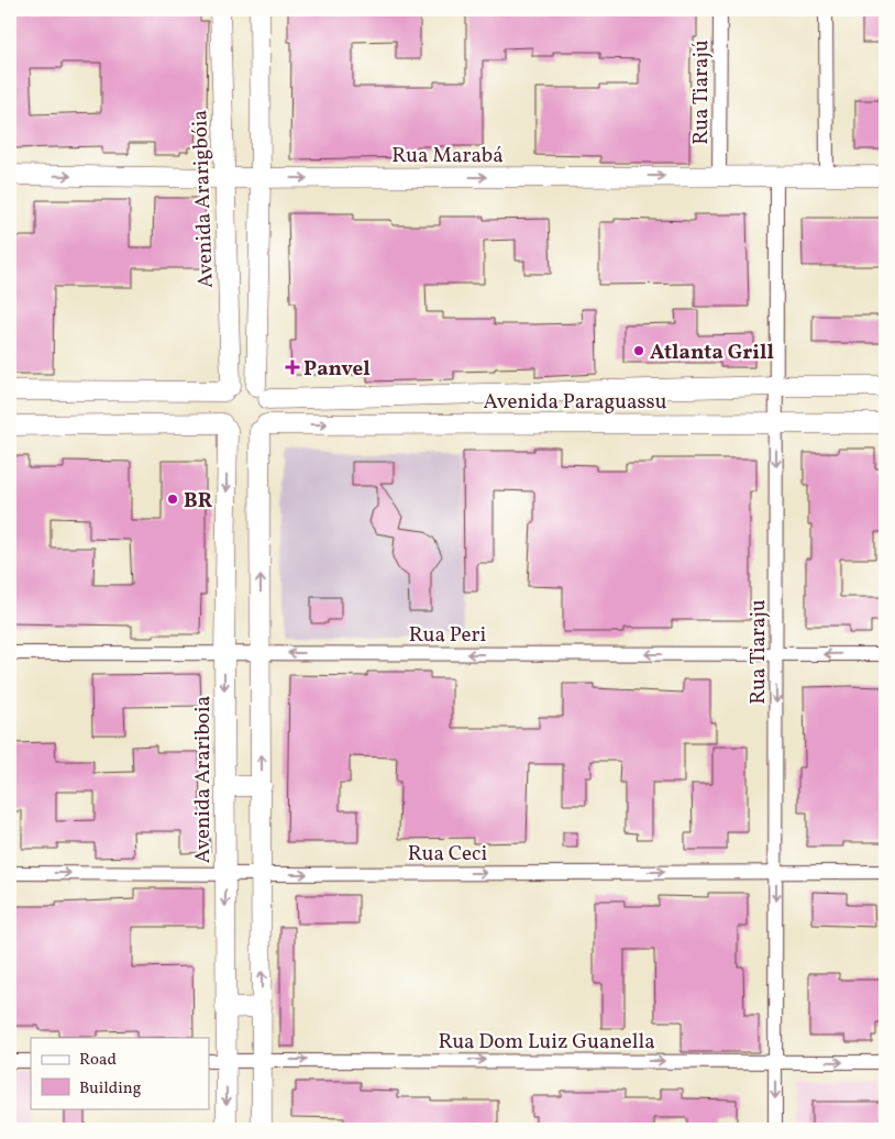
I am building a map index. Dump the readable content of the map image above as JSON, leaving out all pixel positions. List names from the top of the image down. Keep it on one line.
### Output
{"streets":{"main road":["Rua Marabá","Avenida Ararigbóia","Avenida Paraguassu","Avenida Arariboia"],"street":["Rua Tiarajú","Rua Peri","Rua Tiaraju","Rua Ceci","Rua Dom Luiz Guanella"]},"crossings":[["Rua Tiarajú","Rua Marabá"],["Rua Marabá","Avenida Ararigbóia"],["Rua Marabá","Rua Tiaraju"],["Avenida Ararigbóia","Avenida Paraguassu"],["Avenida Ararigbóia","Avenida Arariboia"],["Avenida Paraguassu","Rua Tiaraju"],["Avenida Paraguassu","Avenida Arariboia"],["Rua Peri","Rua Tiaraju"],["Rua Peri","Avenida Arariboia"],["Rua Tiaraju","Rua Ceci"],["Rua Tiaraju","Rua Dom Luiz Guanella"],["Avenida Arariboia","Rua Ceci"],["Avenida Arariboia","Rua Dom Luiz Guanella"]],"one_way":["Rua Marabá","Rua Peri","Rua Tiaraju","Rua Ceci","Rua Dom Luiz Guanella"],"places":{"other":["Atlanta Grill","BR"],"health":["Panvel"]},"legend":["Road","Building"]}
